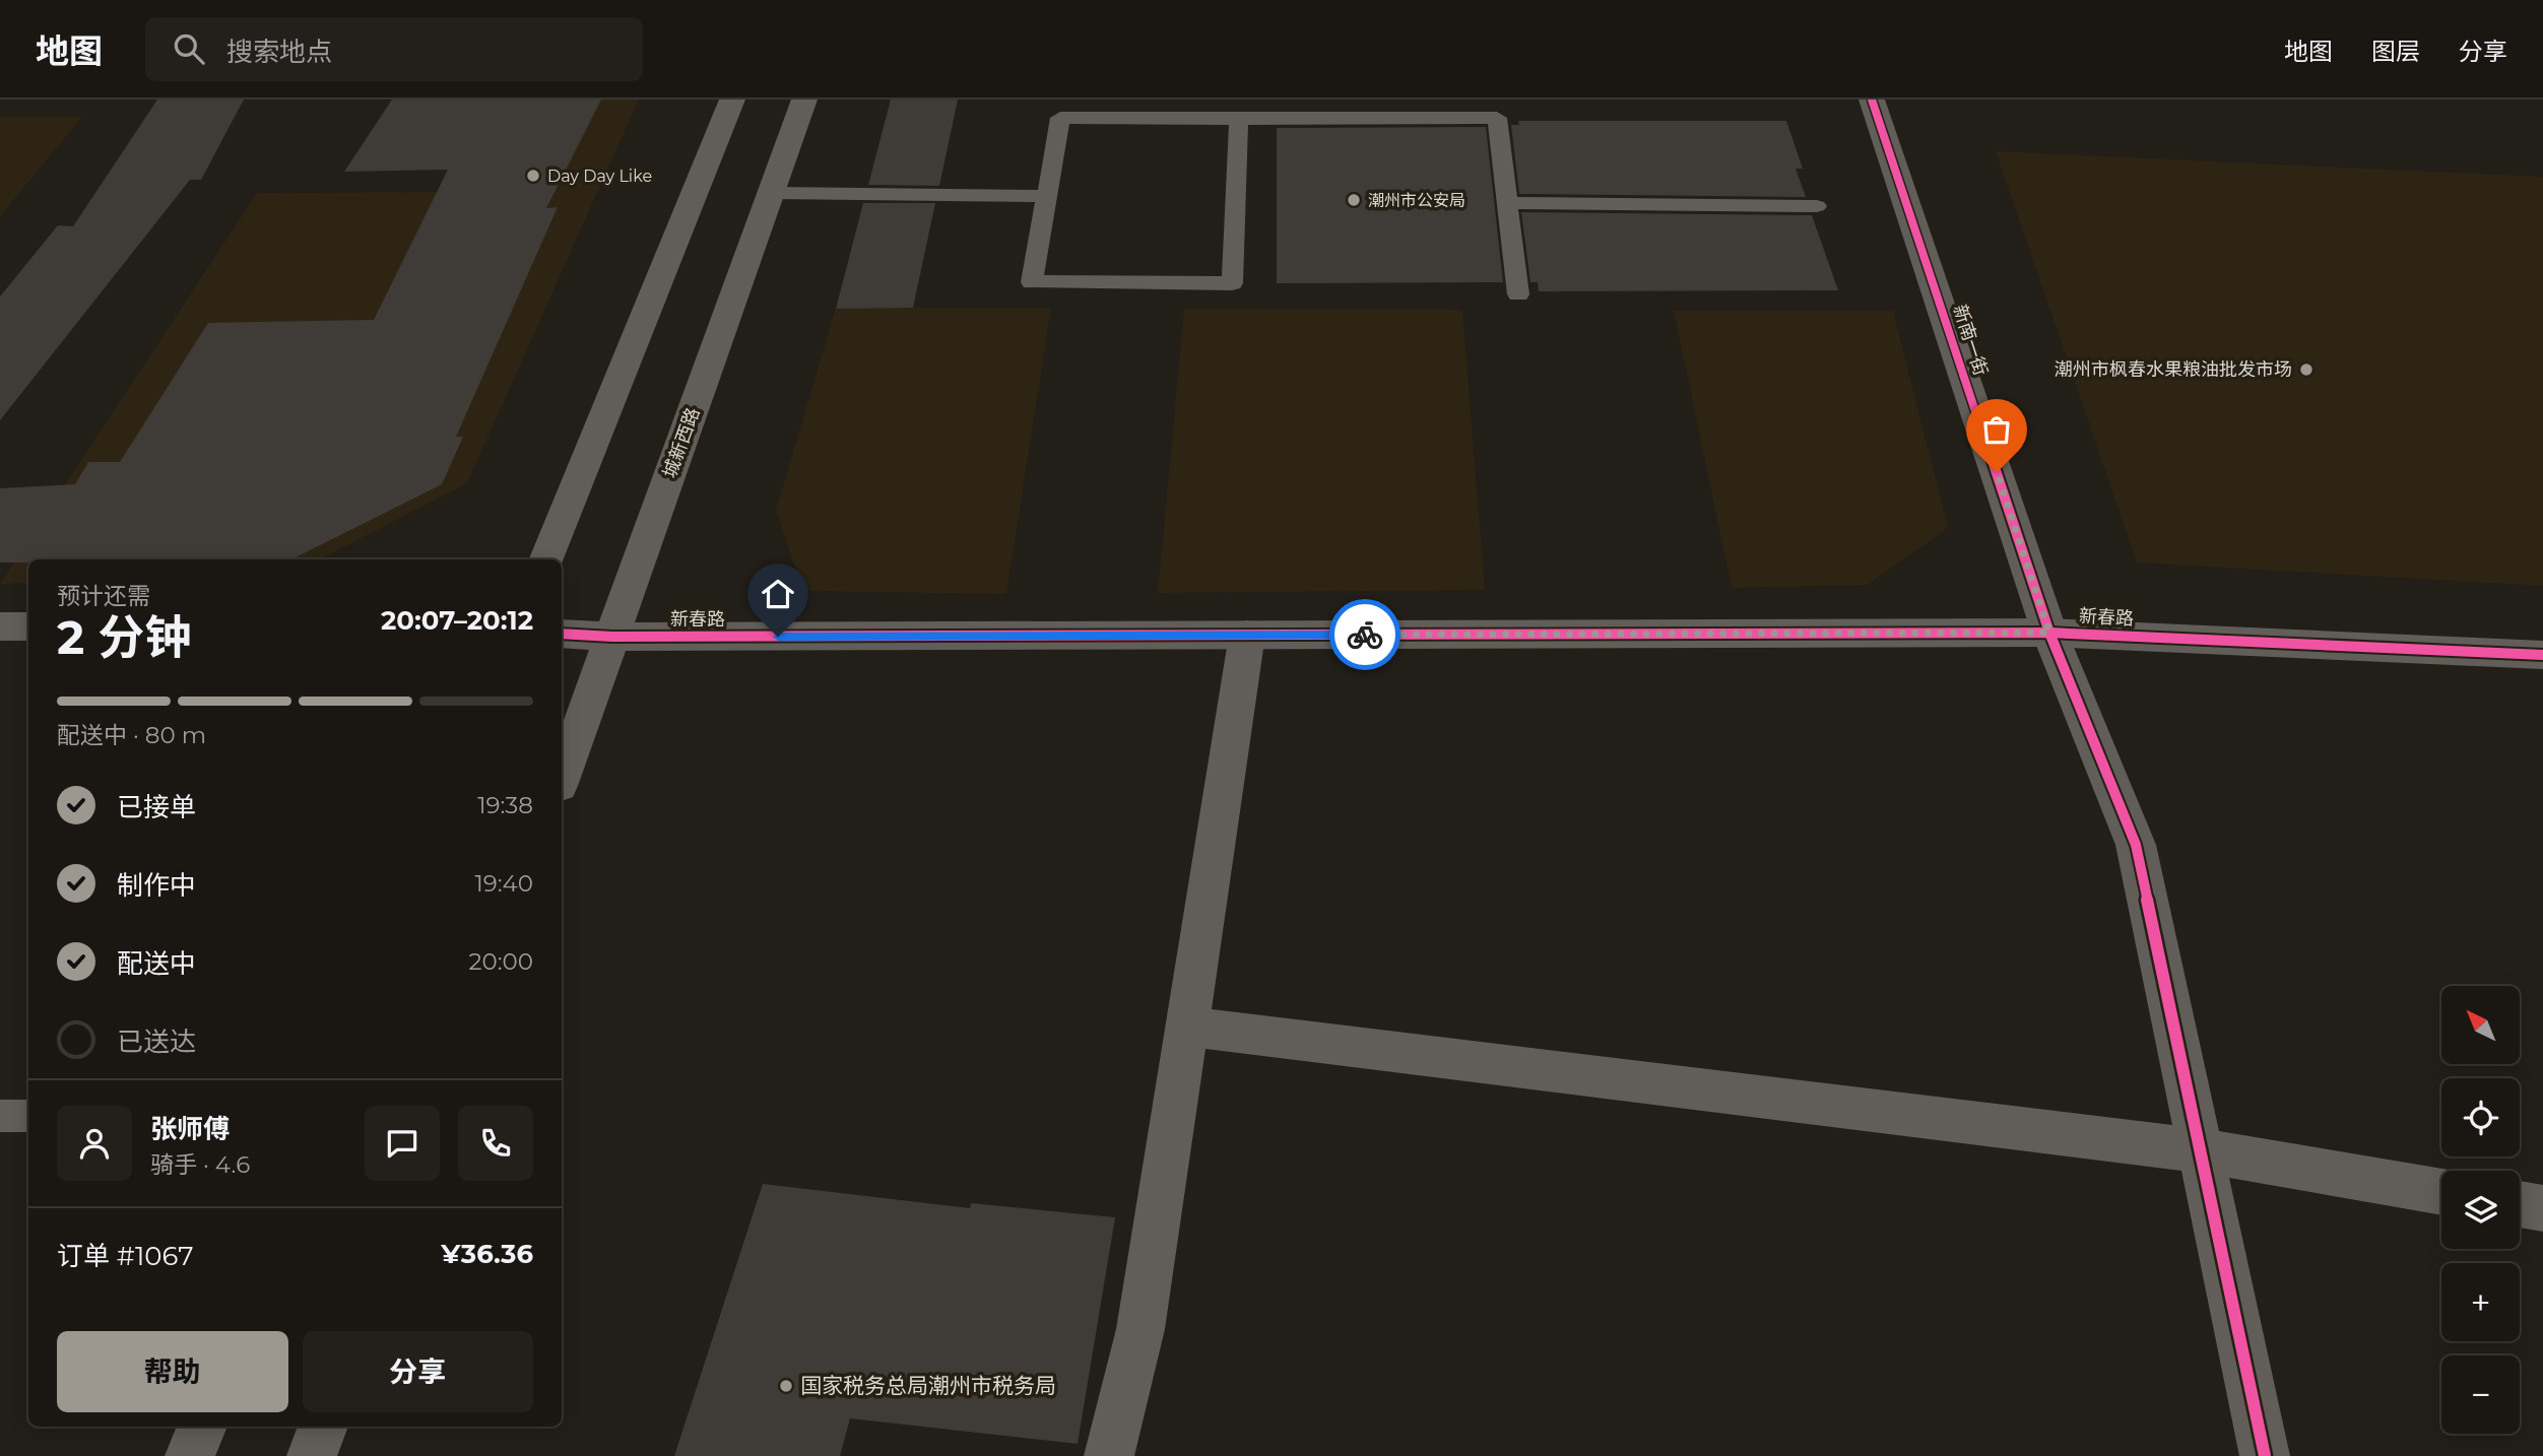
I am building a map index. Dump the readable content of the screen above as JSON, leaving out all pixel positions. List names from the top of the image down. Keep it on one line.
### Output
{"streets":{"street":["新南一街","城新西路","新春路"]},"crossings":[["新南一街","新春路"],["城新西路","新春路"]],"places":["Day Day Like","潮州市公安局","潮州市枫春水果粮油批发市场","国家税务总局潮州市税务局"],"north":"top left","page":{"header":"地图","search":"搜索地点","nav":["地图","图层","分享"],"heading":["2 分钟","预计还需","20:07–20:12"],"panel":["张师傅","骑手 · 4.6","订单 #1067","¥36.36"],"bar":"配送中 · 80 m","list":[["已接单","19:38"],["制作中","19:40"],["配送中","20:00"],"已送达"],"map_buttons":["+","−"],"buttons":["帮助","分享"]}}
